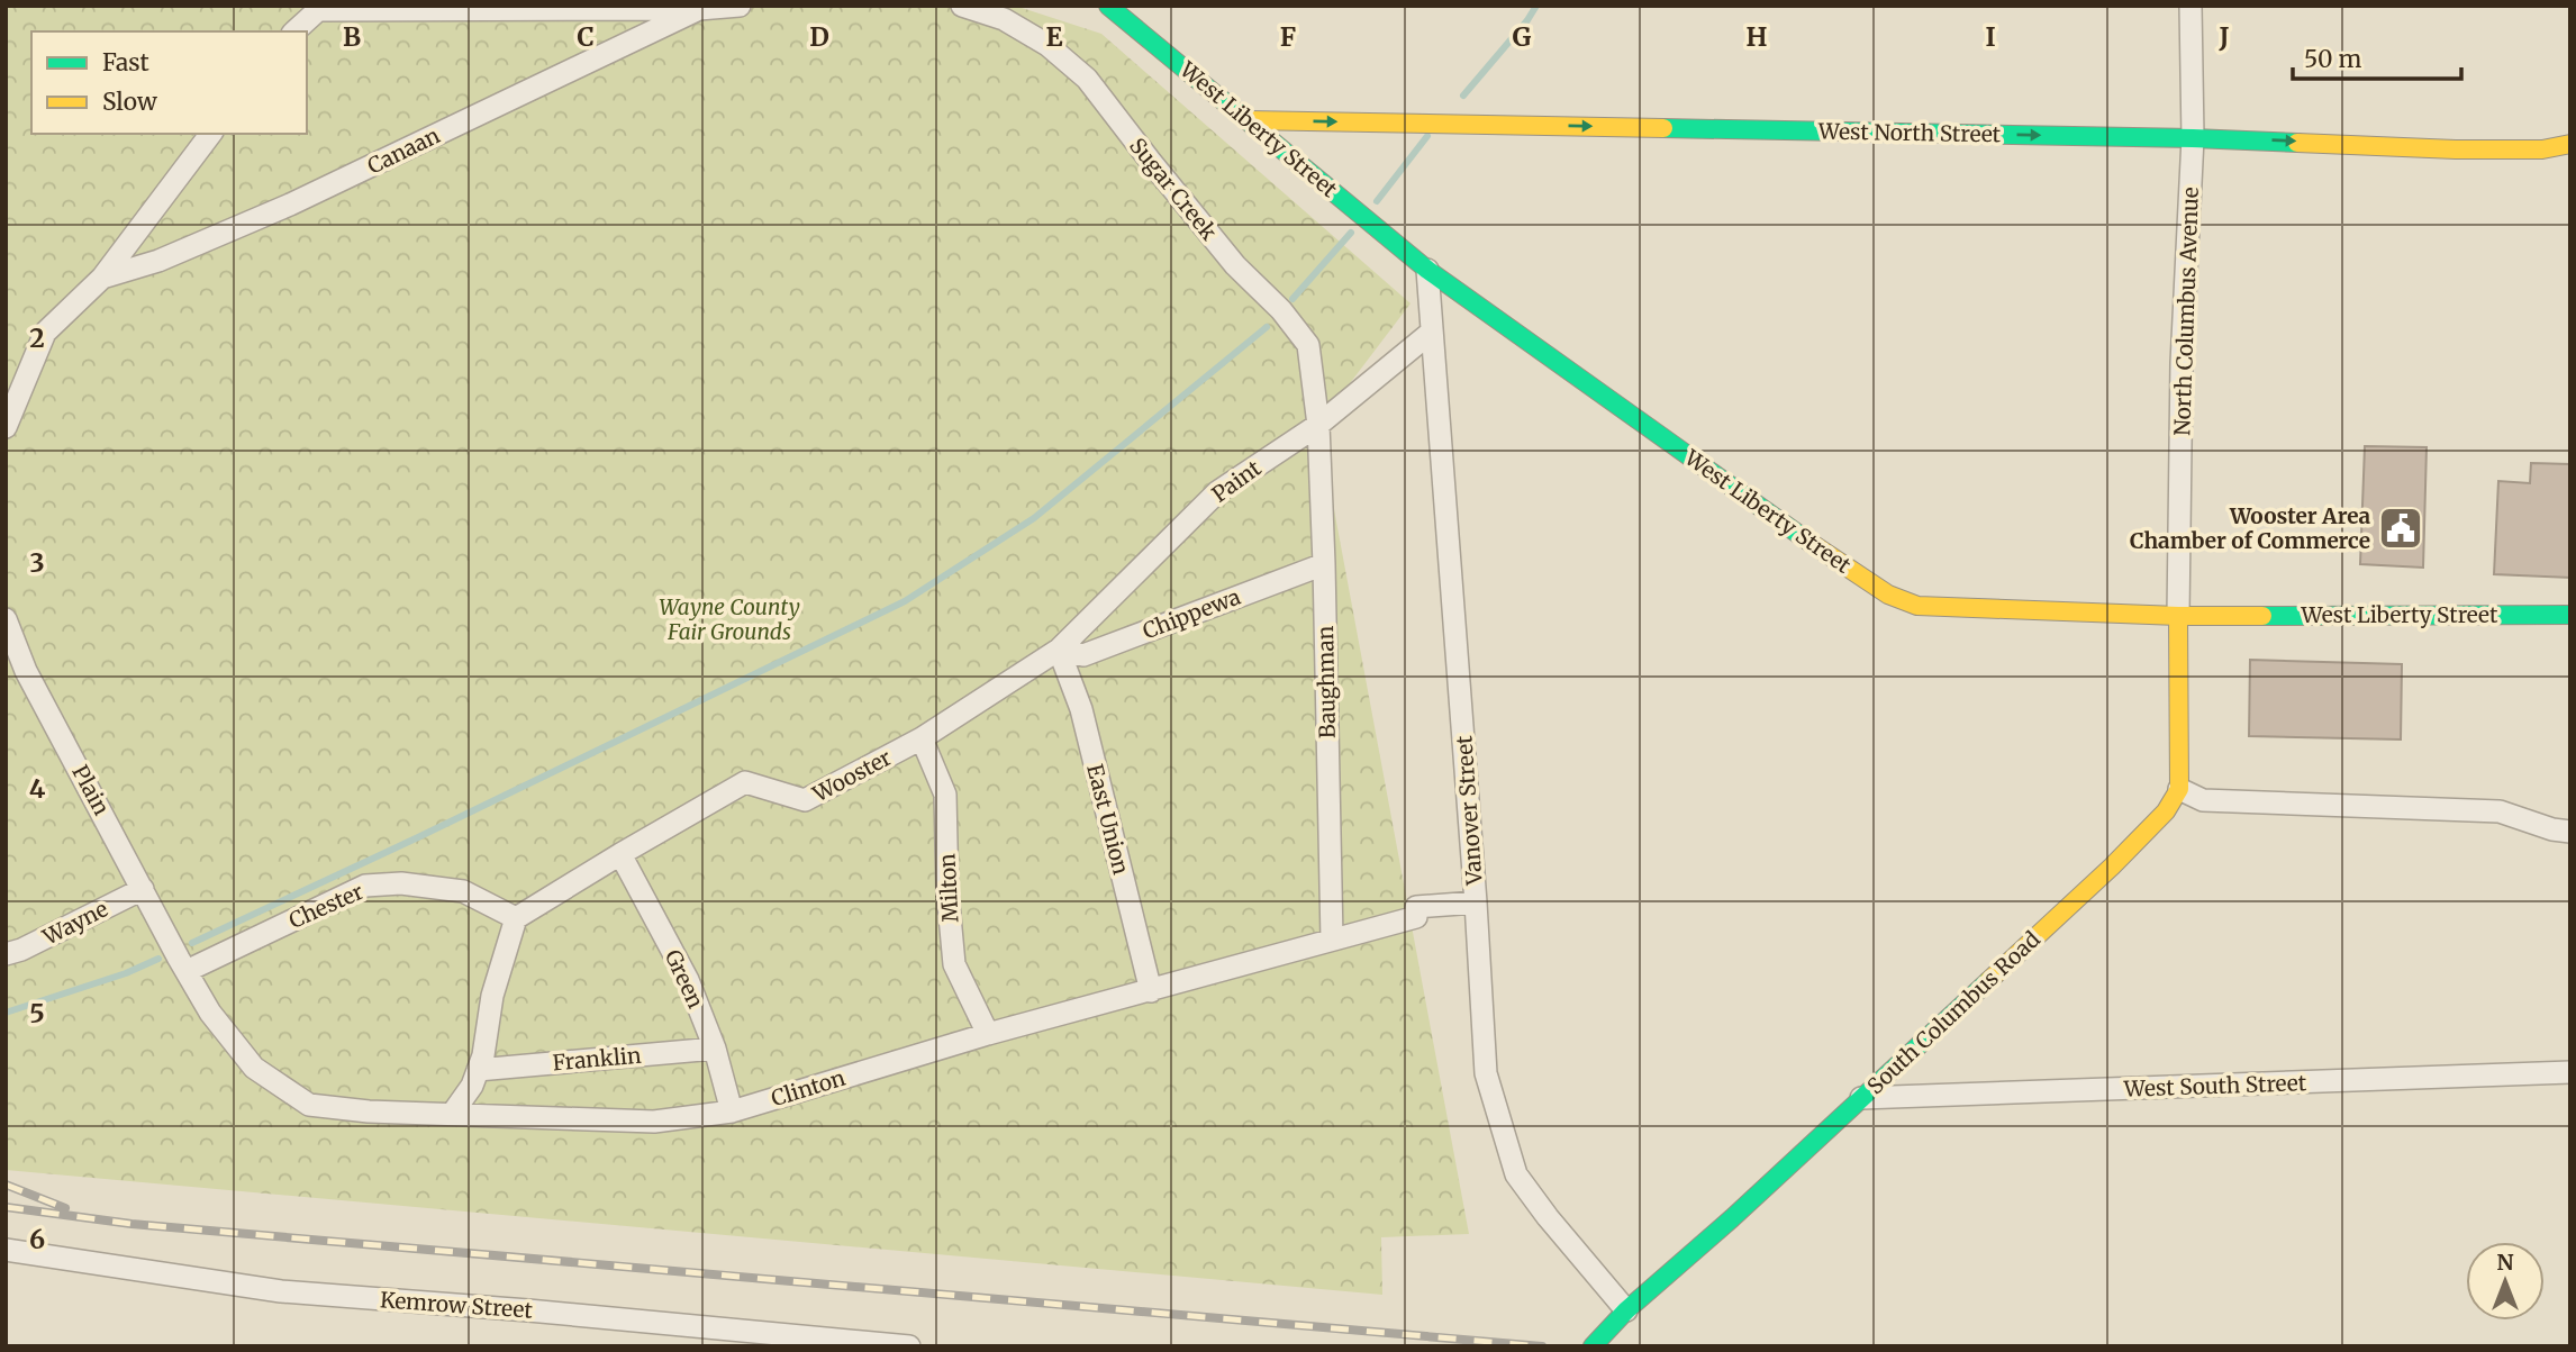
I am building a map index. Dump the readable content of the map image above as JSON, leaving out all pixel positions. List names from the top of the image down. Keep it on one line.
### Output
{"streets":{"main road":["West Liberty Street","West North Street","South Columbus Road"],"street":["Canaan","Sugar Creek","North Columbus Avenue","Paint","Chippewa","Baughman","Wooster","Plain","Vanover Street","East Union","Milton","Chester","Wayne","Green","Franklin","West South Street","Clinton","Kemrow Street"]},"crossings":[["West Liberty Street","West North Street"],["West Liberty Street","North Columbus Avenue"],["West Liberty Street","Vanover Street"],["West North Street","North Columbus Avenue"],["Sugar Creek","Paint"],["Sugar Creek","Baughman"],["Paint","Chippewa"],["Paint","Baughman"],["Paint","Wooster"],["Paint","Vanover Street"],["Paint","East Union"],["Chippewa","Baughman"],["Chippewa","Wooster"],["Chippewa","East Union"],["Baughman","Clinton"],["Wooster","East Union"],["Wooster","Milton"],["Wooster","Chester"],["Wooster","Green"],["Plain","Chester"],["Plain","Wayne"],["Plain","Clinton"],["Vanover Street","South Columbus Road"],["Vanover Street","Clinton"],["East Union","Clinton"],["Milton","Clinton"],["Chester","Clinton"],["Green","Franklin"],["Green","Clinton"],["South Columbus Road","West South Street"]],"one_way":["West North Street"],"parks":["Wayne County Fair Grounds"],"places":{"public building":["Wooster Area Chamber of Commerce"]},"legend":["Fast","Slow"],"scale_bar":"50 m","north":"top","grid":{"columns":["B","C","D","E","F","G","H","I","J"],"rows":["2","3","4","5","6"]}}
